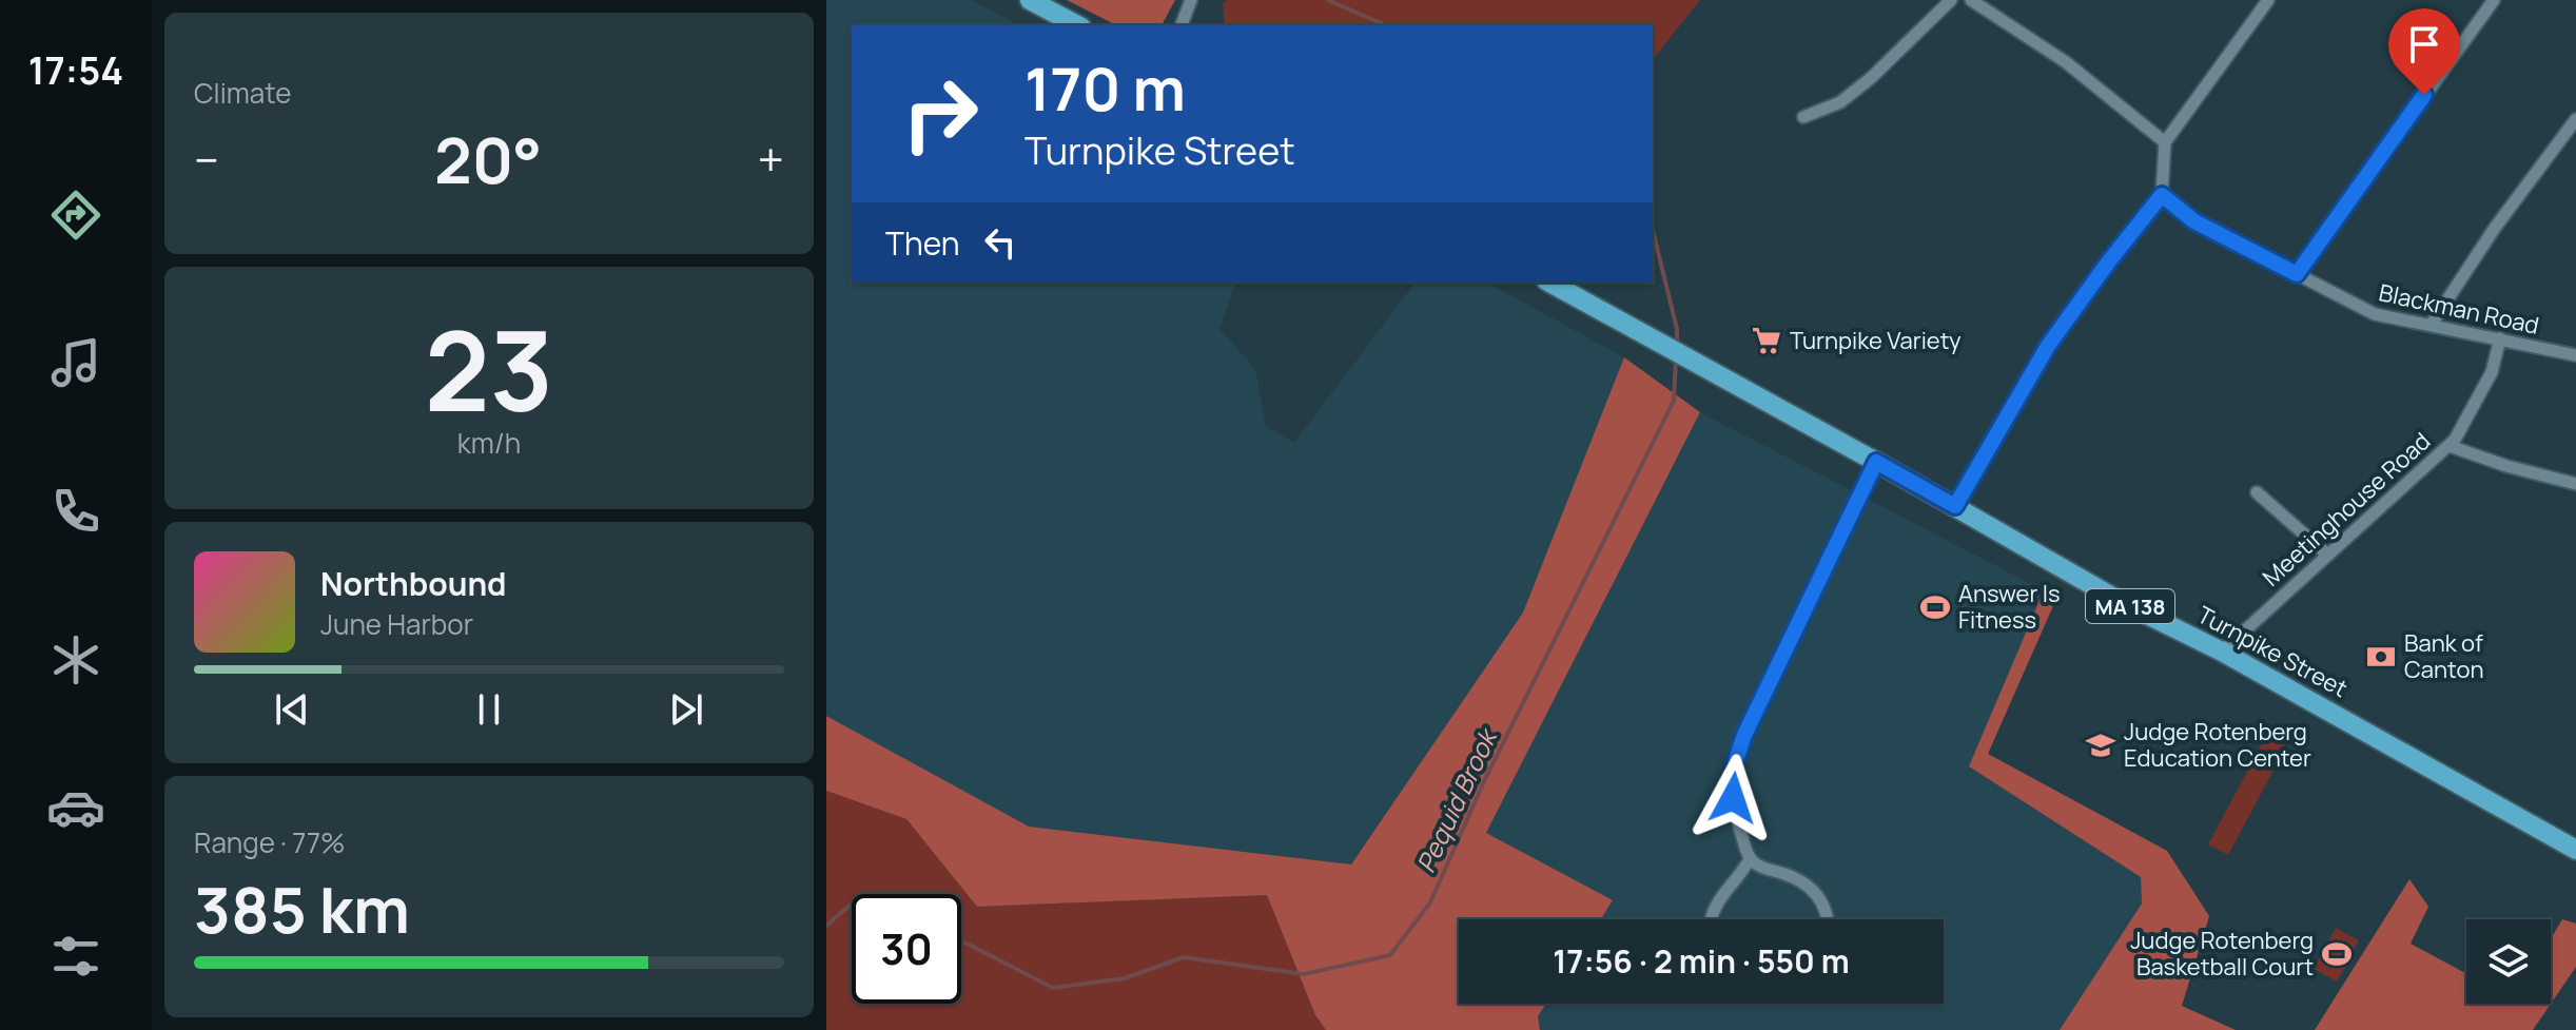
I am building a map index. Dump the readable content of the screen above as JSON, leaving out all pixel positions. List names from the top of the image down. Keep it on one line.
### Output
{"streets":{"main road":["MA 138","Turnpike Street"],"street":["Blackman Road","Meetinghouse Road"]},"crossings":[["Blackman Road","Meetinghouse Road"],["Meetinghouse Road","Turnpike Street"]],"water":["Pequid Brook"],"places":{"supermarket":["Turnpike Variety"],"sports":["Answer Is Fitness","Judge Rotenberg Basketball Court"],"bank":["Bank of Canton"],"school or university":["Judge Rotenberg Education Center"]},"page":{"tabs":"17:54","tile":["Climate",["23","km/h"],["Range · 77%","385 km"]],"turn":["170 m","Turnpike Street"],"heat":["−","20°","+"],"then":"Then","song":["Northbound","June Harbor"],"limit":"30","trip":"17:56 · 2 min · 550 m"}}
